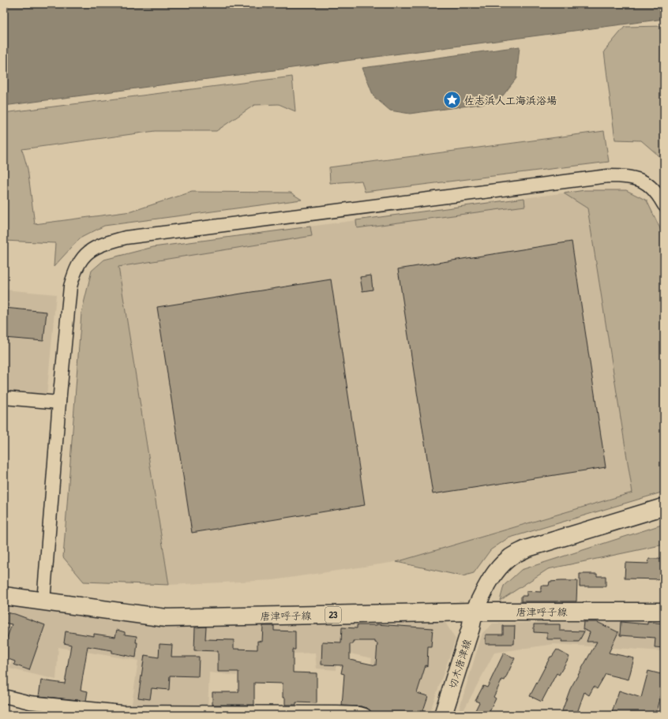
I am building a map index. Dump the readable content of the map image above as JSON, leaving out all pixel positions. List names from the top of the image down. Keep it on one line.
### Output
{"streets":{"main road":["唐津呼子線","23","切木唐津線"]},"crossings":[["唐津呼子線","切木唐津線"]],"places":{"place":["佐志浜人工海浜浴場"]}}
